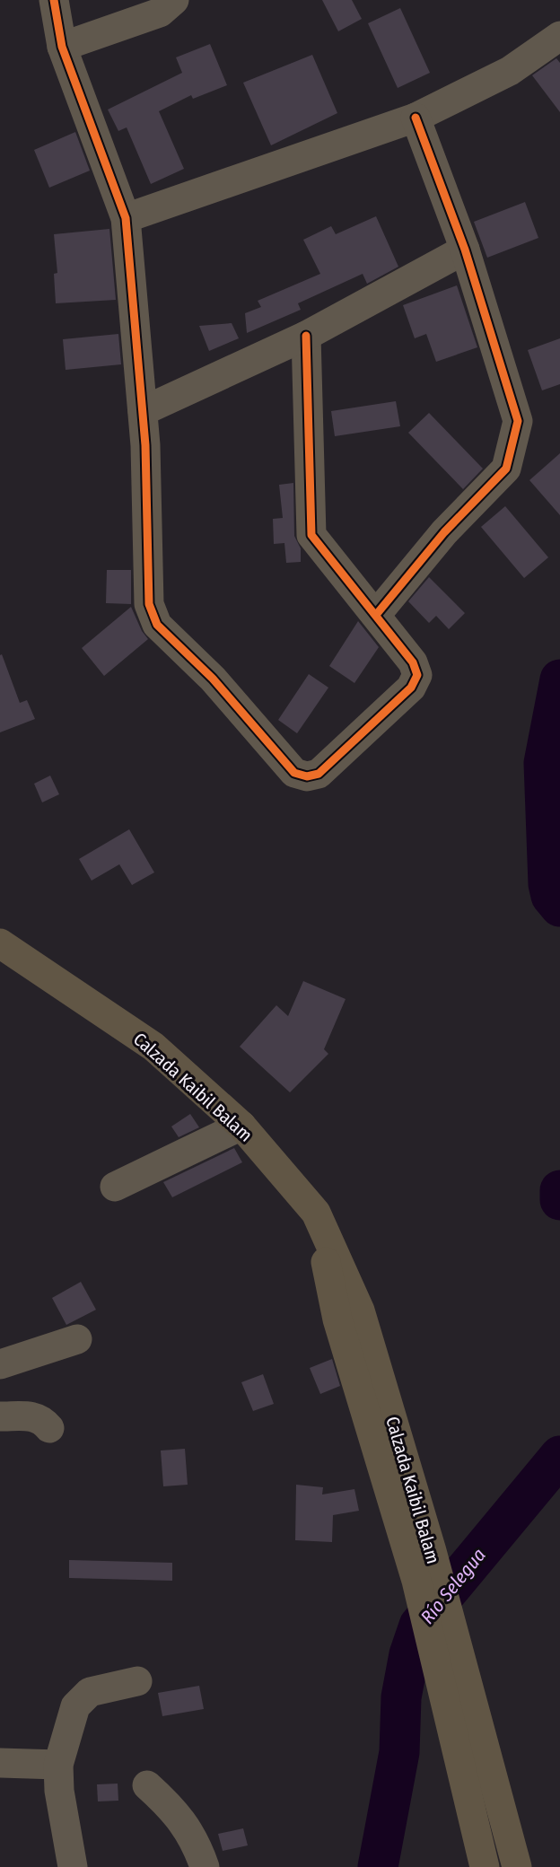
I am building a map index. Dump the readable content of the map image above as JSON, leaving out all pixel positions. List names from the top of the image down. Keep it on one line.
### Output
{"streets":{"main road":["Calzada Kaibil Balam"]},"water":["Río Selegua"]}
